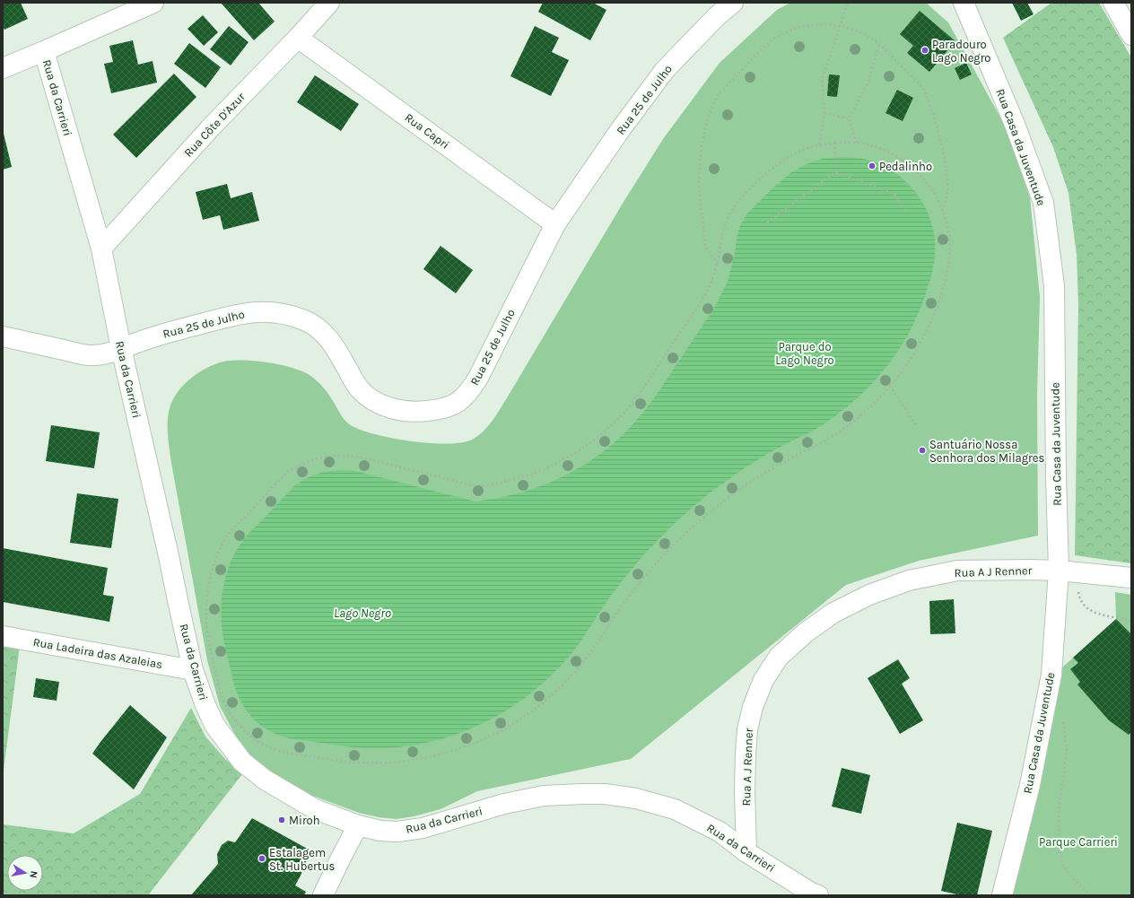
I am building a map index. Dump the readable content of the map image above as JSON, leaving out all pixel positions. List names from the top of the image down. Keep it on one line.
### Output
{"streets":{"street":["Rua da Carrieri","Rua 25 de Julho","Rua Côte D'Azur","Rua Capri","Rua Casa da Juventude","Rua A J Renner","Rua Ladeira das Azaleias"]},"crossings":[["Rua da Carrieri","Rua 25 de Julho"],["Rua da Carrieri","Rua Côte D'Azur"],["Rua da Carrieri","Rua A J Renner"],["Rua da Carrieri","Rua Ladeira das Azaleias"],["Rua 25 de Julho","Rua Capri"],["Rua Côte D'Azur","Rua Capri"],["Rua Casa da Juventude","Rua A J Renner"]],"water":["Lago Negro"],"parks":["Parque do Lago Negro","Parque Carrieri"],"places":["Paradouro Lago Negro","Pedalinho","Santuário Nossa Senhora dos Milagres","Miroh","Estalagem St. Hubertus"],"north":"right"}
